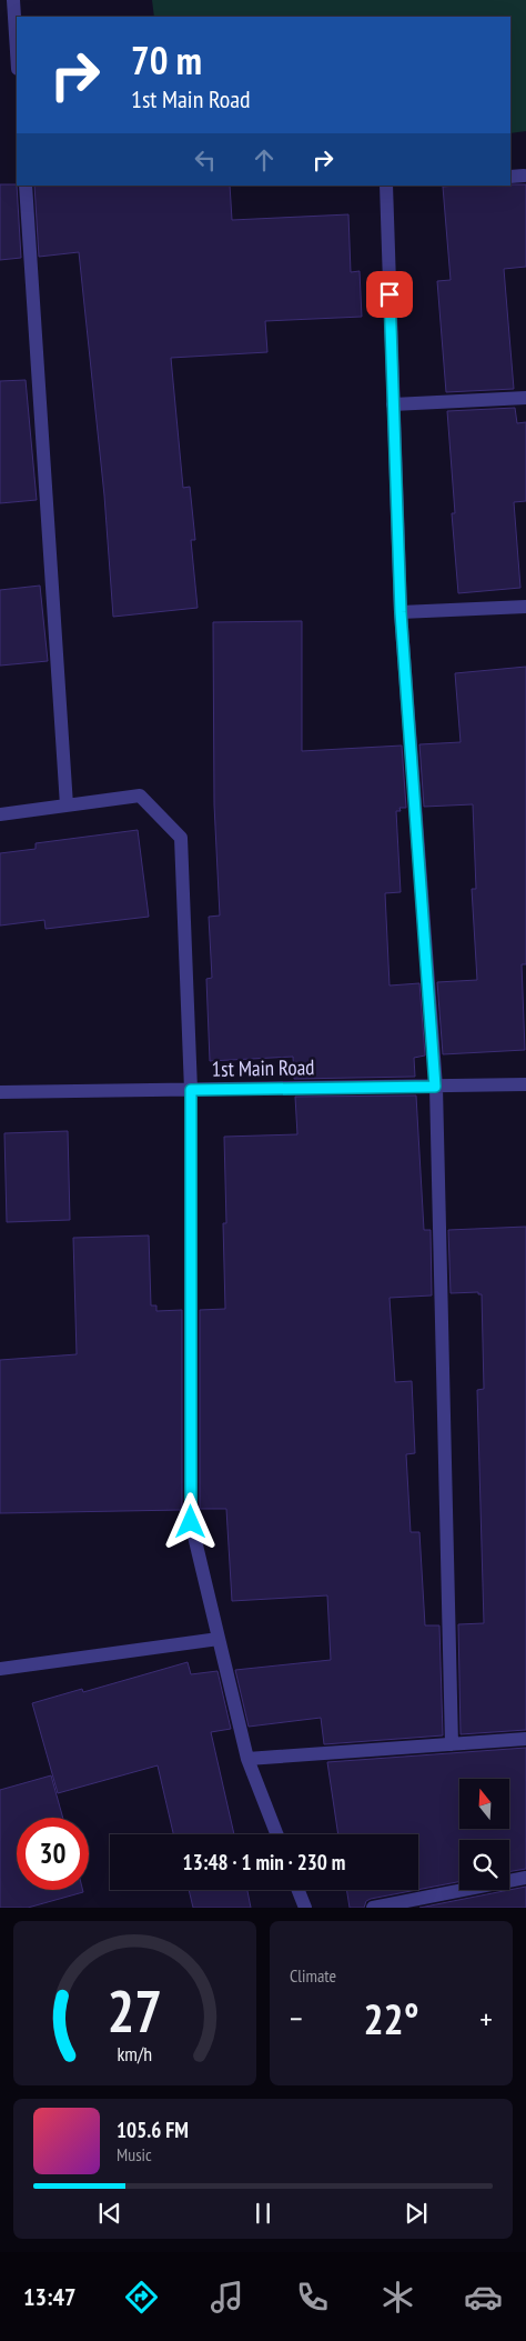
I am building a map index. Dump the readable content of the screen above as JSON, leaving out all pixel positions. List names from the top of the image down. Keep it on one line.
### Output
{"streets":{"street":["1st Main Road"]},"north":"top","page":{"turn":["70 m","1st Main Road"],"limit":"30","trip":"13:48 · 1 min · 230 m","tile":"Climate","heat":["−","22°","+"],"song":["105.6 FM","Music"],"tabs":"13:47","gauge":["27","km/h"]}}
